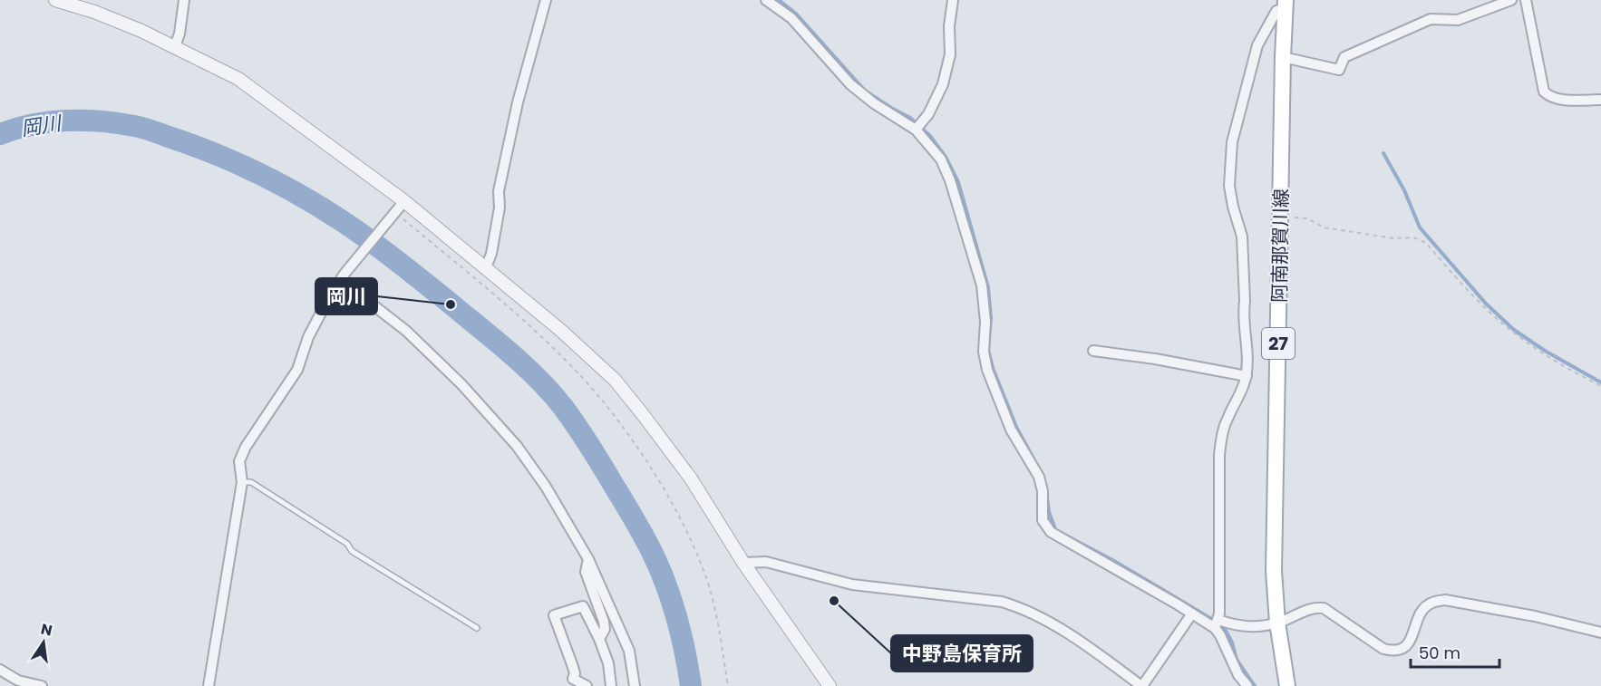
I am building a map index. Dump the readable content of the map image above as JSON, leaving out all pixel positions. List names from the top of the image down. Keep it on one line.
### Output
{"streets":{"main road":["阿南那賀川線","27"]},"water":["岡川"],"places":["岡川","中野島保育所"],"scale_bar":"50 m","north":"top"}
